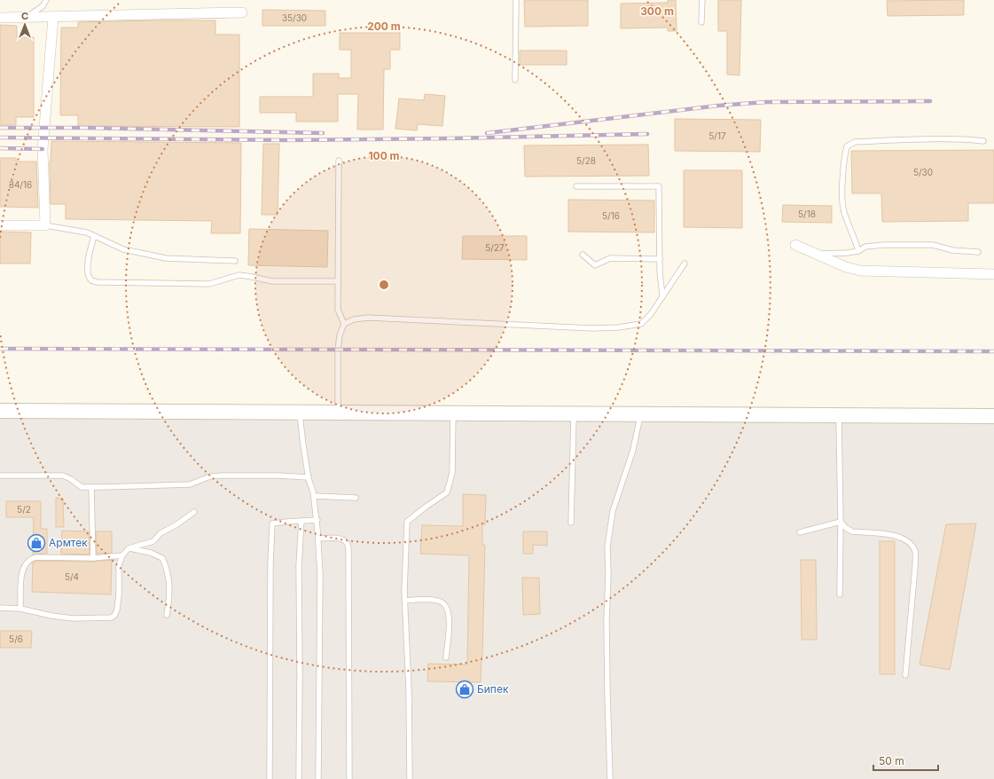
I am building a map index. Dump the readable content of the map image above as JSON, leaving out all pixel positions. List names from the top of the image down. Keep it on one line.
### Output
{"places":{"shop":["Армтек","Бипек"]},"house_numbers":["35/30","5/17","5/28","5/30","34/16","5/18","5/16","5/27","5/2","5/4","5/6"],"scale_bar":"50 m","north":"top","rings":["300 m","200 m","100 m"]}
